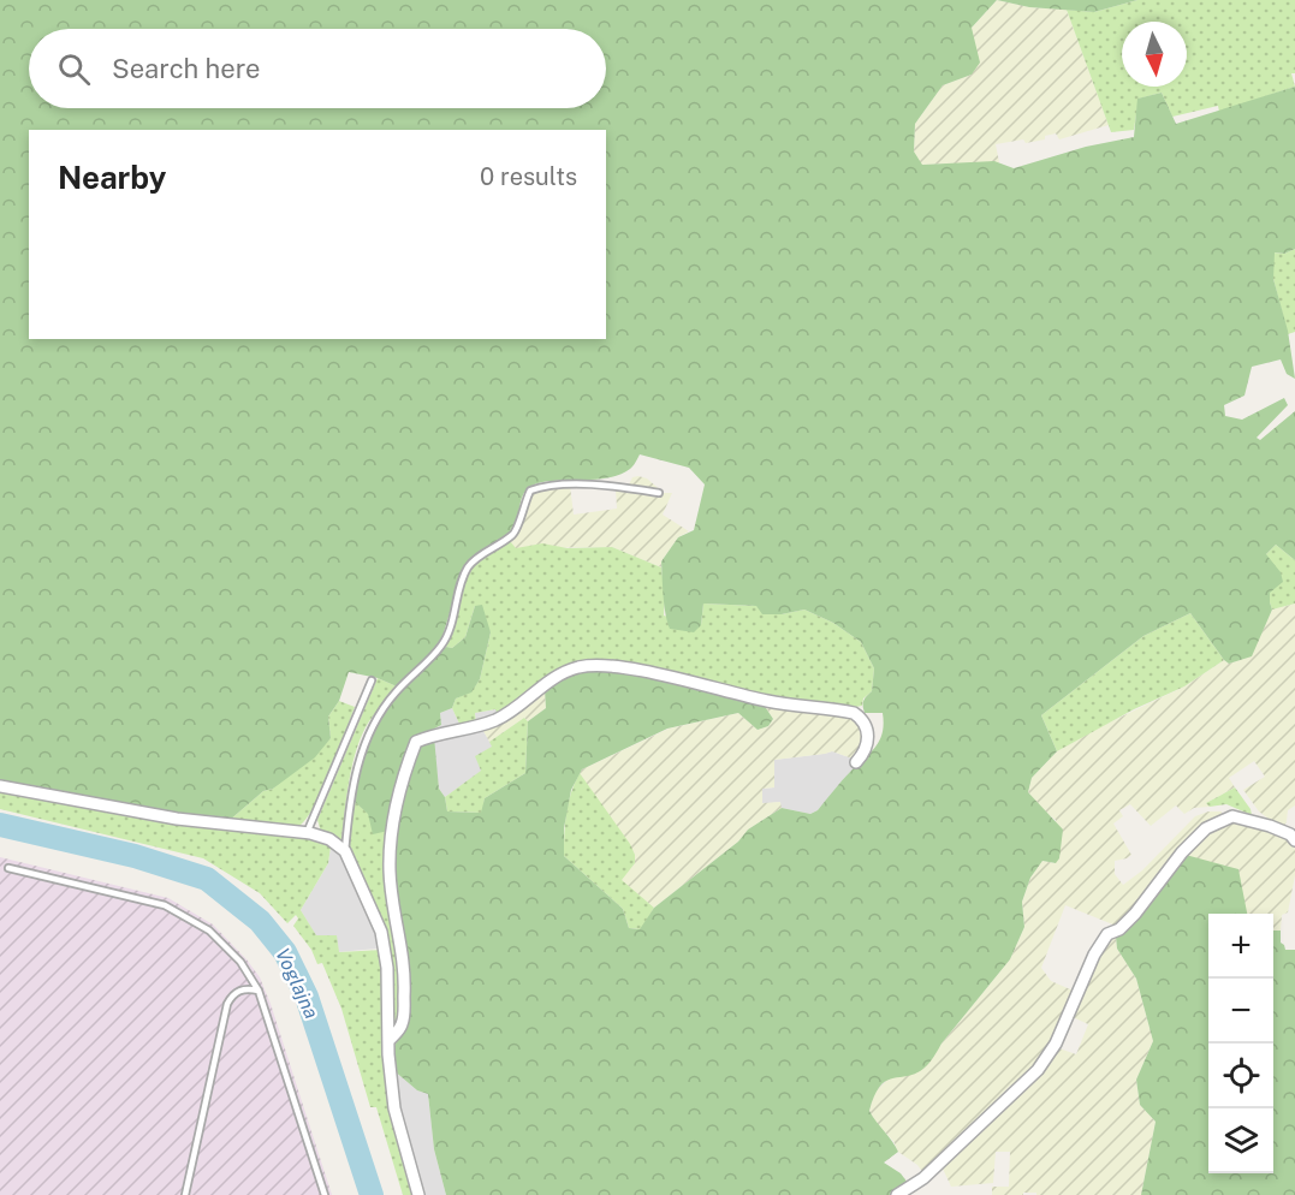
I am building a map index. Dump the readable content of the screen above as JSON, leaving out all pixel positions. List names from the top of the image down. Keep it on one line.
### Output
{"water":["Voglajna"],"north":"bottom","page":{"search":"Search here","heading":["Nearby","0 results"],"map_buttons":["+","−"]}}
